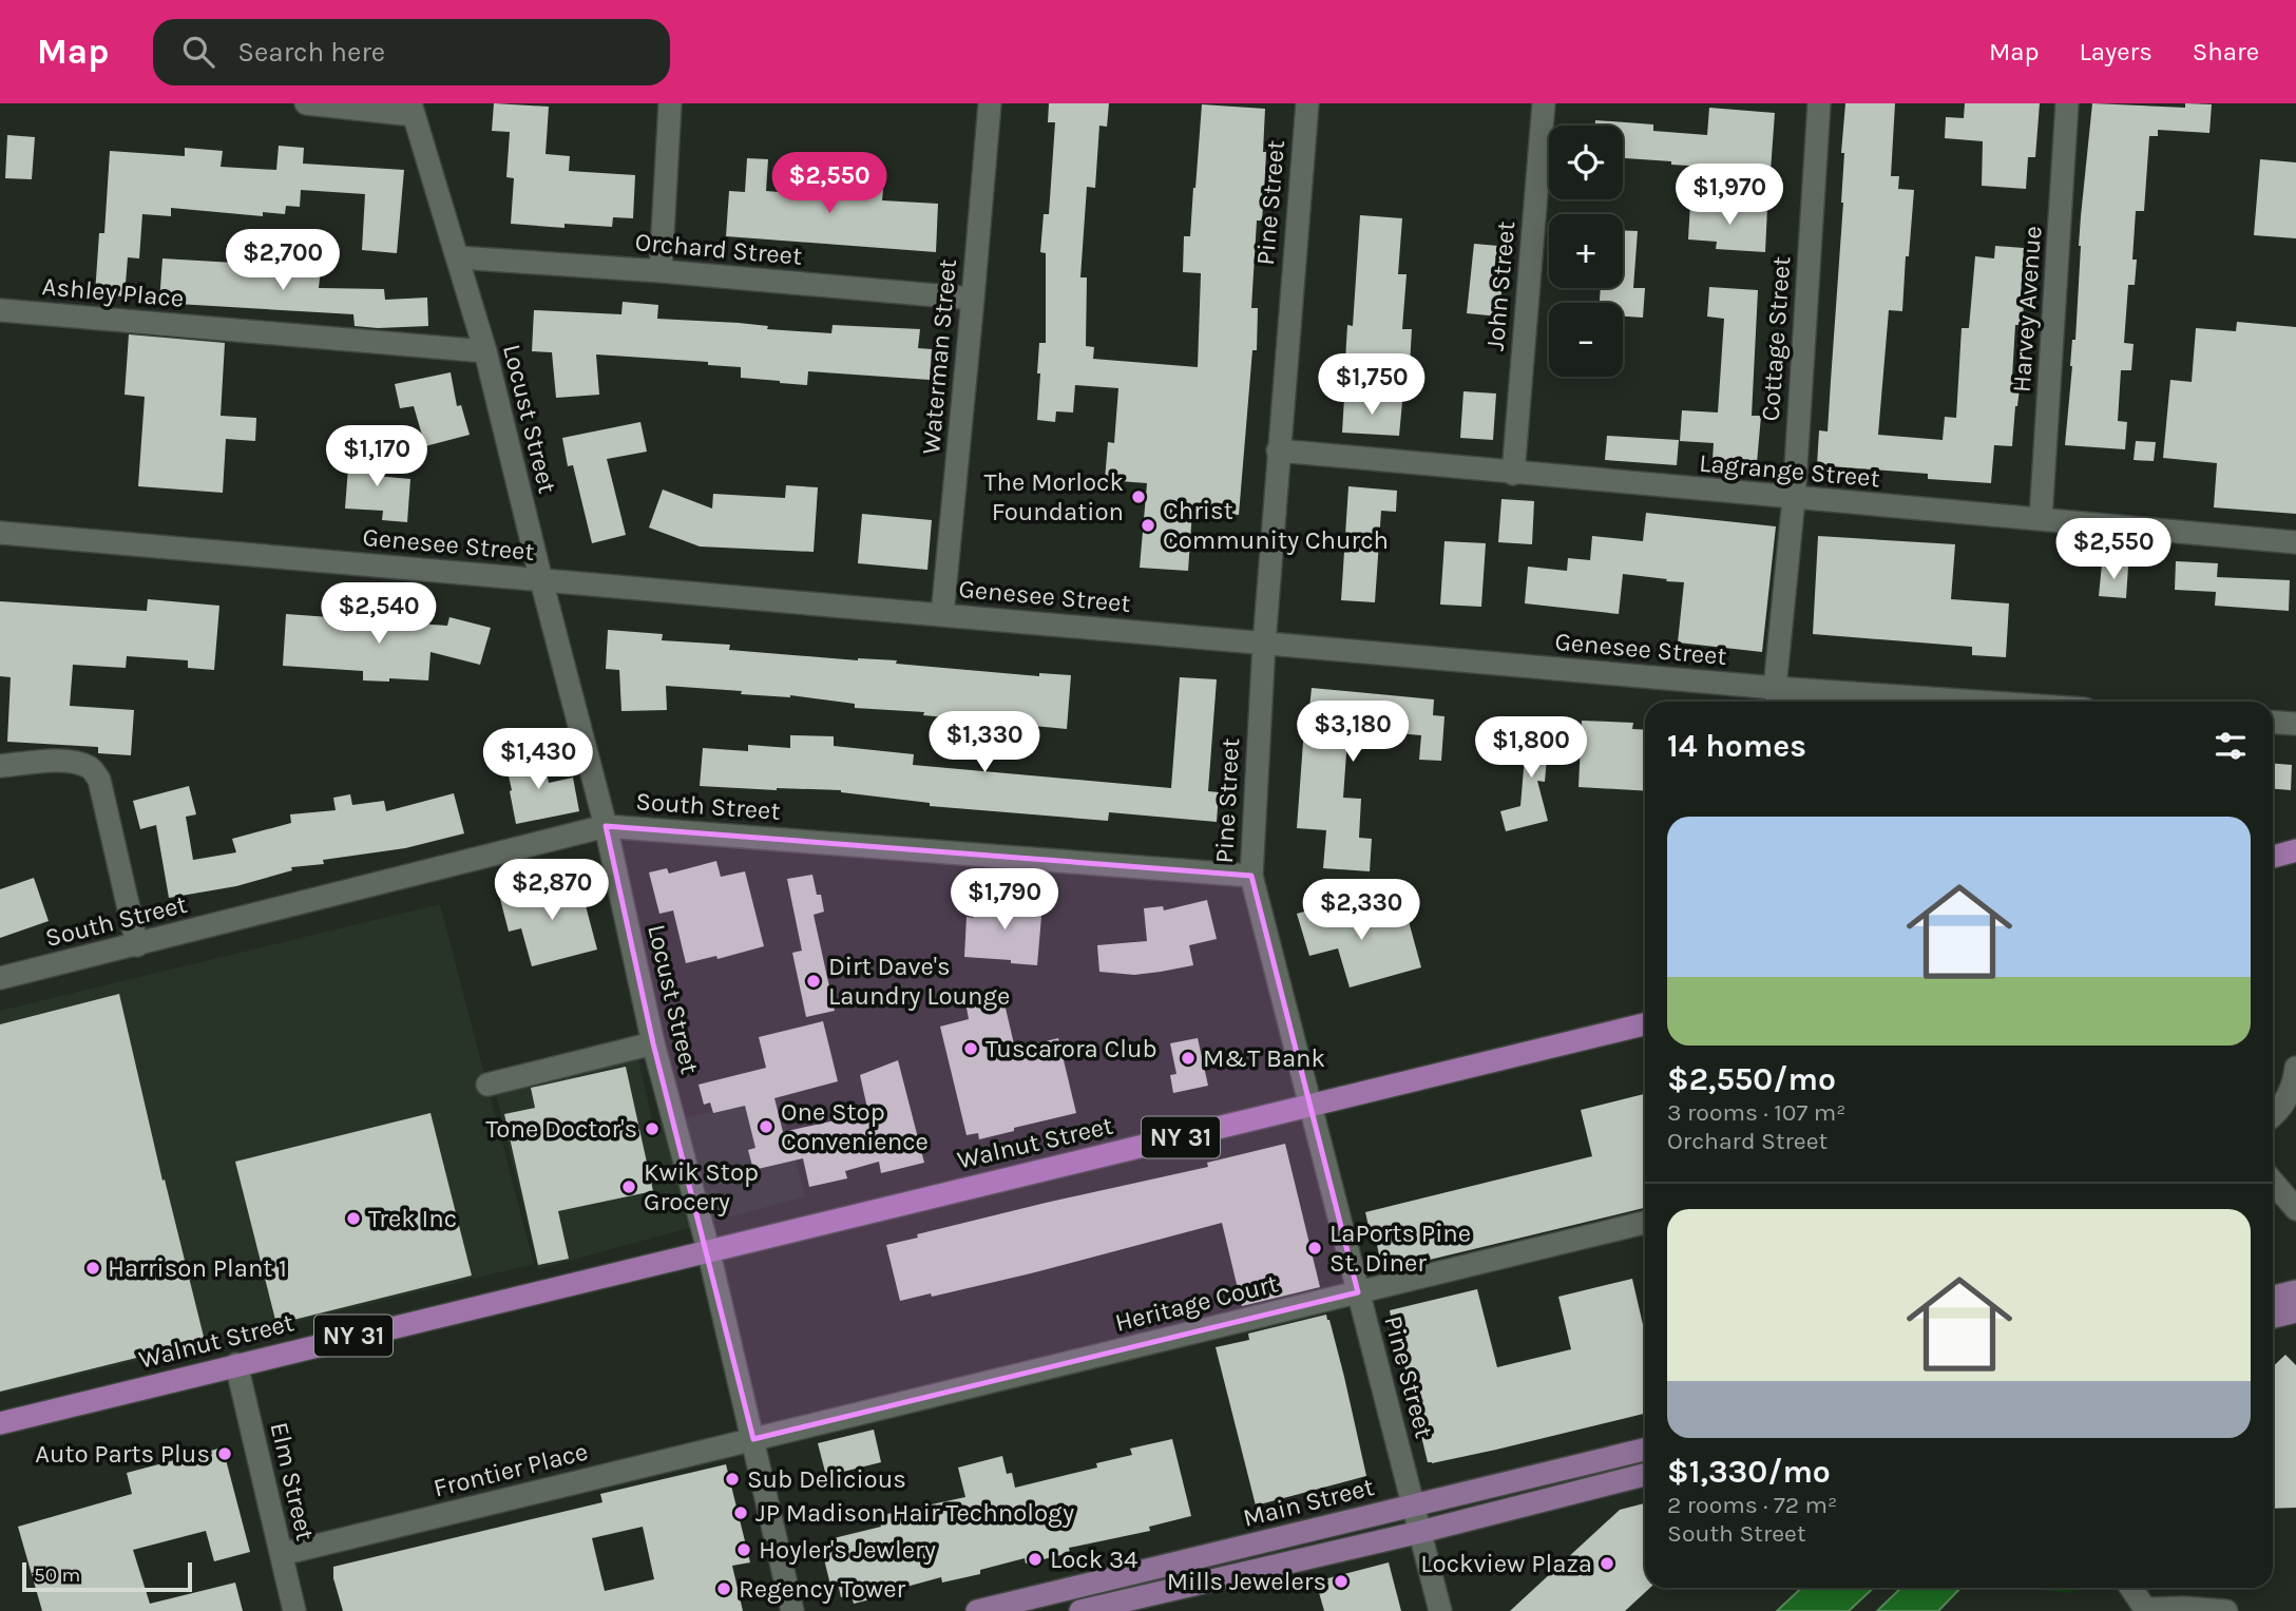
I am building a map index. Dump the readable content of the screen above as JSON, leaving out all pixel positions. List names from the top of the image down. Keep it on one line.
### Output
{"streets":{"highway":["NY 31","Walnut Street"],"main road":["Main Street"],"street":["Pine Street","Orchard Street","John Street","Ashley Place","Harvey Avenue","Cottage Street","Waterman Street","Locust Street","Lagrange Street","Genesee Street","South Street","Heritage Court","Frontier Place","Elm Street"]},"crossings":[["Pine Street","Lagrange Street"],["Pine Street","Genesee Street"],["Pine Street","South Street"],["Pine Street","Walnut Street"],["Pine Street","Heritage Court"],["Pine Street","Main Street"],["Orchard Street","Waterman Street"],["Orchard Street","Locust Street"],["John Street","Lagrange Street"],["Ashley Place","Locust Street"],["Harvey Avenue","Lagrange Street"],["Cottage Street","Lagrange Street"],["Cottage Street","Genesee Street"],["Waterman Street","Genesee Street"],["Locust Street","Genesee Street"],["Locust Street","South Street"],["Locust Street","Walnut Street"],["Locust Street","Heritage Court"],["Locust Street","Frontier Place"],["Walnut Street","Elm Street"],["Heritage Court","Frontier Place"],["Frontier Place","Elm Street"]],"places":["The Morlock Foundation","Christ Community Church","Dirt Dave's Laundry Lounge","Tuscarora Club","M&T Bank","One Stop Convenience","Tone Doctor's","Kwik Stop Grocery","Trek Inc","LaPorts Pine St. Diner","Harrison Plant 1","Auto Parts Plus","Sub Delicious","JP Madison Hair Technology","Hoyler's Jewlery","Lock 34","Lockview Plaza","Mills Jewelers","Regency Tower"],"scale_bar":"50 m","page":{"header":"Map","search":"Search here","nav":["Map","Layers","Share"],"map_buttons":["+","−"],"price":["$2,550","$1,970","$2,700","$1,750","$1,170","$2,550","$2,540","$3,180","$1,330","$1,800","$1,430","$2,870","$1,790","$2,330"],"heading":"14 homes","list":[{"name":"$2,550/mo","note":"3 rooms · 107 m² · Orchard Street"},{"name":"$1,330/mo","note":"2 rooms · 72 m² · South Street"}],"scale":"50 m"}}
